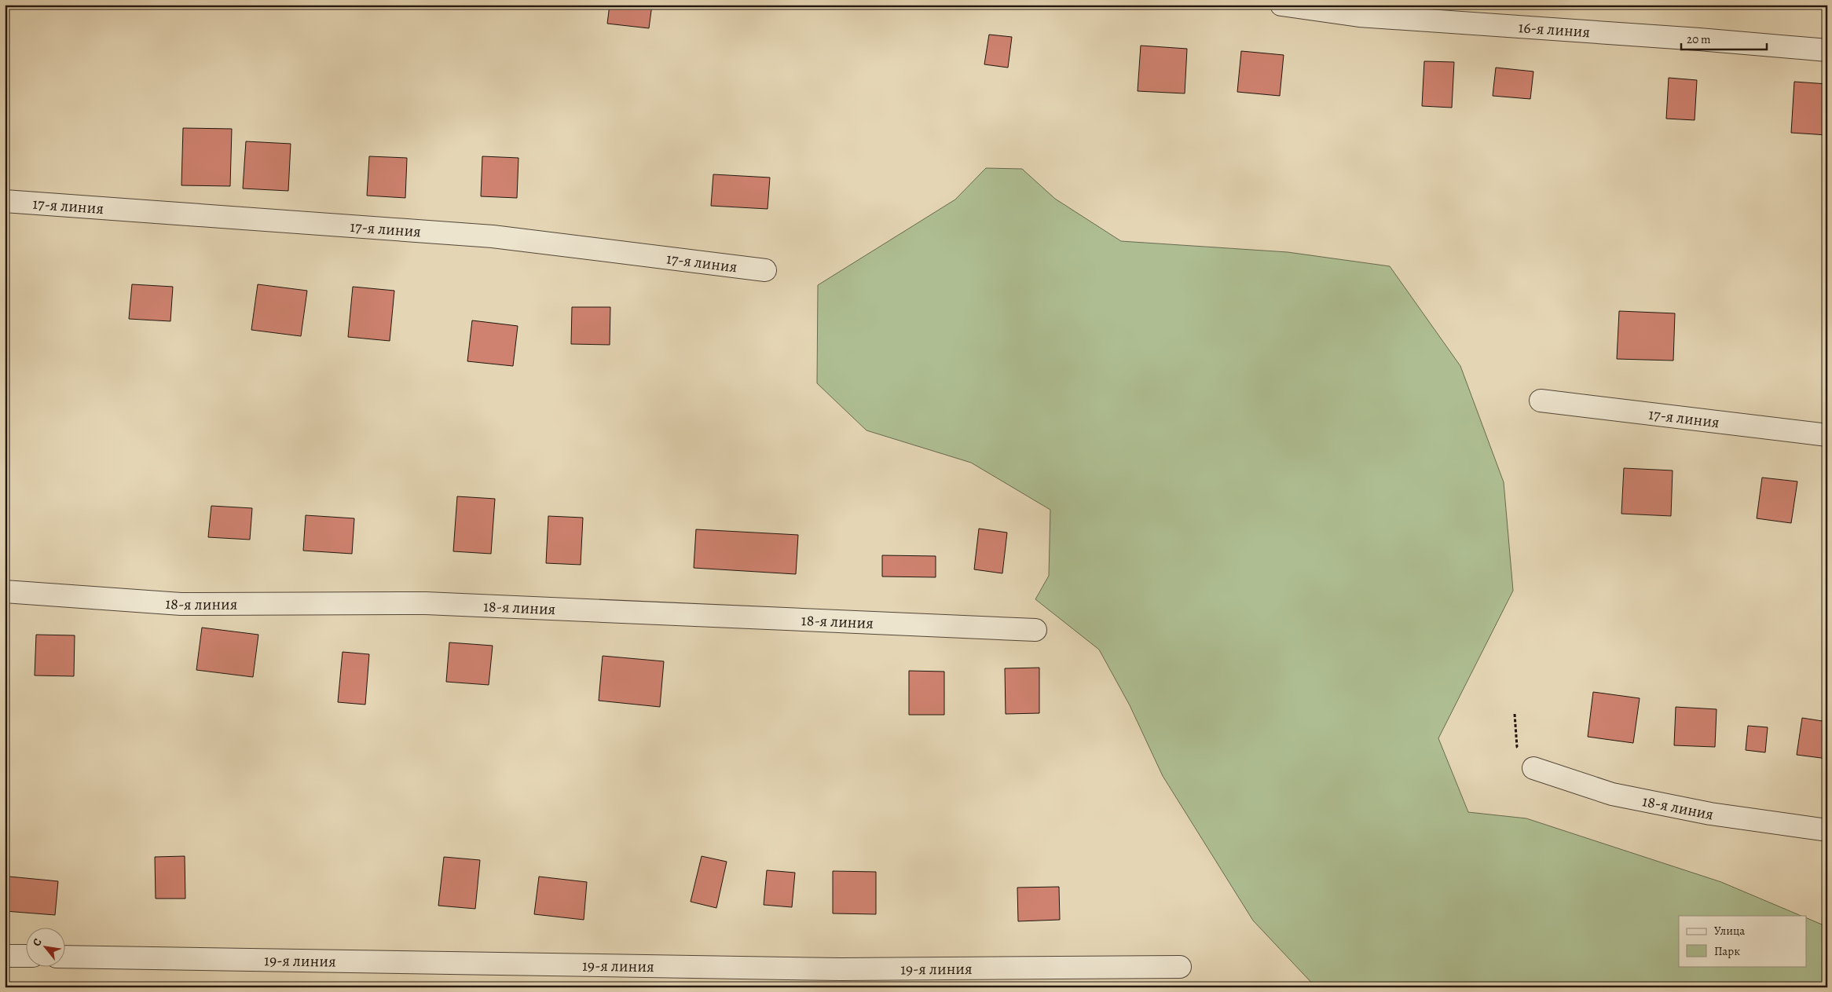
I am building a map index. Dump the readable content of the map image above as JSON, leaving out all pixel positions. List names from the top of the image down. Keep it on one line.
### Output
{"streets":{"street":["16-я линия","17-я линия","18-я линия","19-я линия"]},"legend":["Улица","Парк"],"scale_bar":"20 m","north":"top left"}
